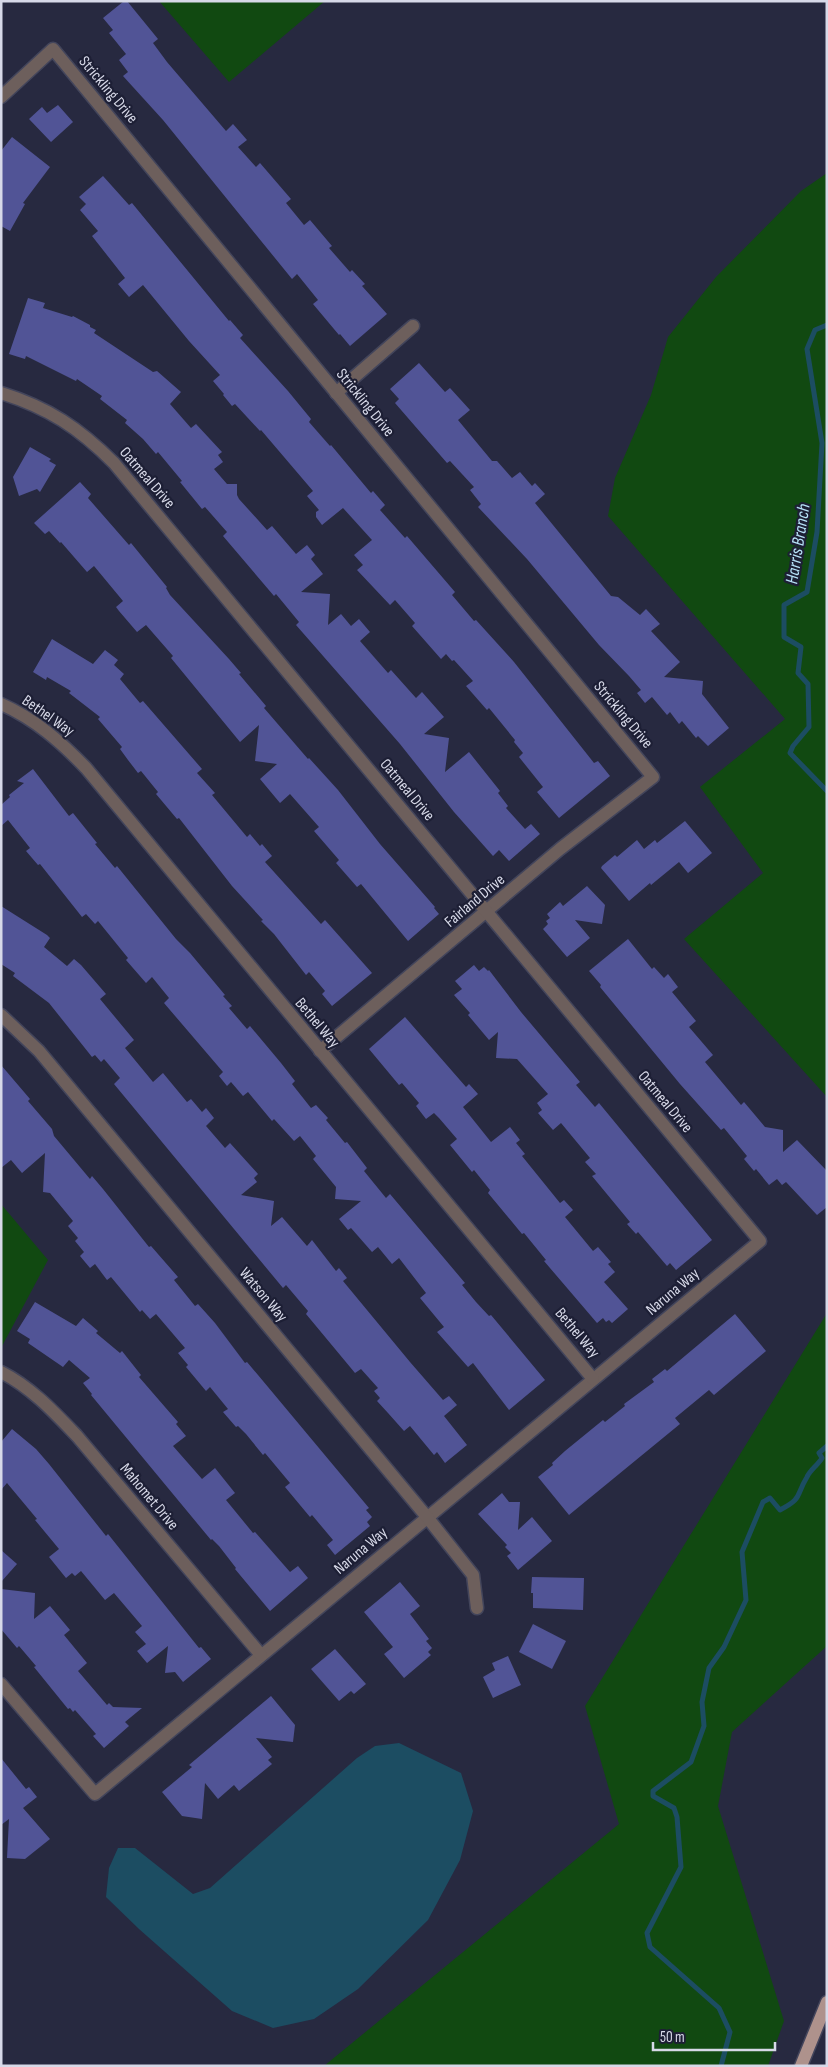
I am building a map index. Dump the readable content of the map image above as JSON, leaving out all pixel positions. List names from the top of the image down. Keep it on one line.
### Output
{"streets":{"street":["Strickling Drive","Oatmeal Drive","Bethel Way","Fairland Drive","Naruna Way","Watson Way","Mahomet Drive"]},"crossings":[["Strickling Drive","Fairland Drive"],["Oatmeal Drive","Fairland Drive"],["Oatmeal Drive","Naruna Way"],["Bethel Way","Fairland Drive"],["Bethel Way","Naruna Way"],["Naruna Way","Watson Way"],["Naruna Way","Mahomet Drive"]],"water":["Harris Branch"],"scale_bar":"50 m"}
